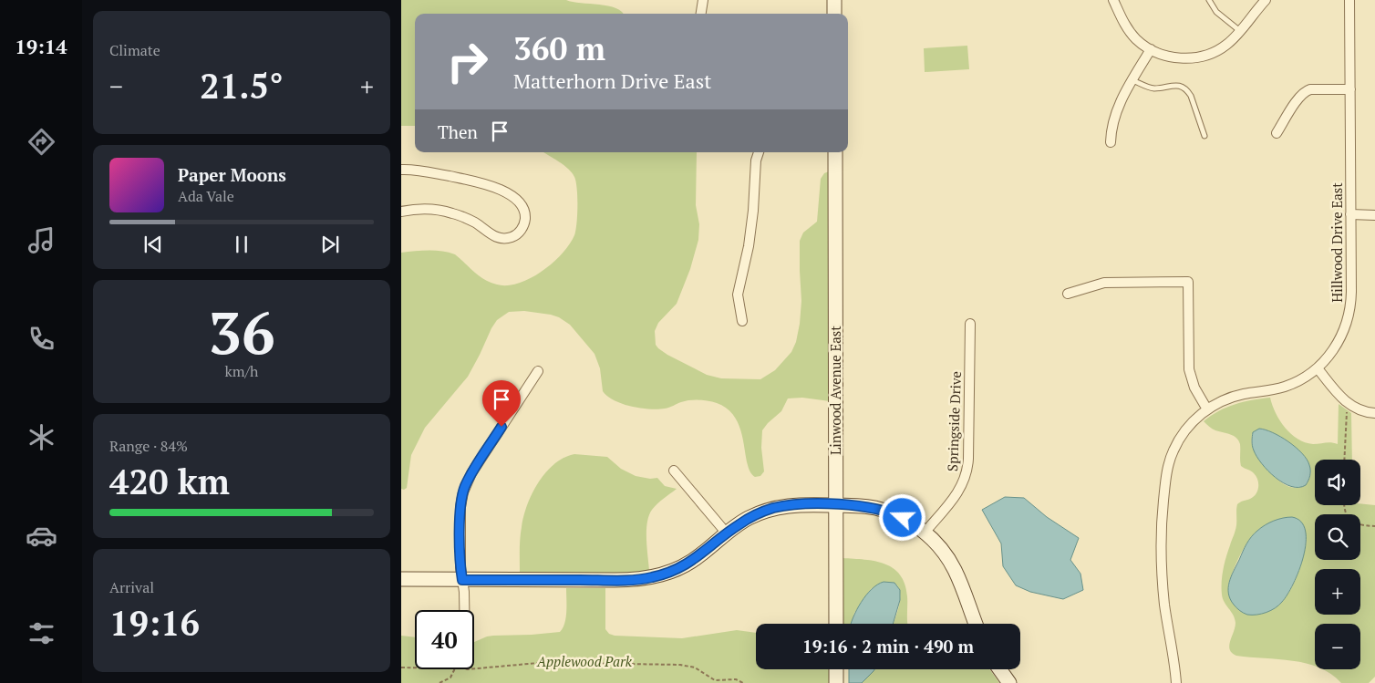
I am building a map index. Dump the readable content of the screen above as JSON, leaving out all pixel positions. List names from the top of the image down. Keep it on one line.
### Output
{"streets":{"street":["Hillwood Drive East","Linwood Avenue East","Springside Drive"]},"parks":["Applewood Park"],"page":{"tabs":"19:14","tile":["Climate",["36","km/h"],["Range · 84%","420 km"],["Arrival","19:16"]],"turn":["360 m","Matterhorn Drive East"],"heat":["−","21.5°","+"],"then":"Then","song":["Paper Moons","Ada Vale"],"map_buttons":["+","−"],"limit":"40","trip":"19:16 · 2 min · 490 m"}}
